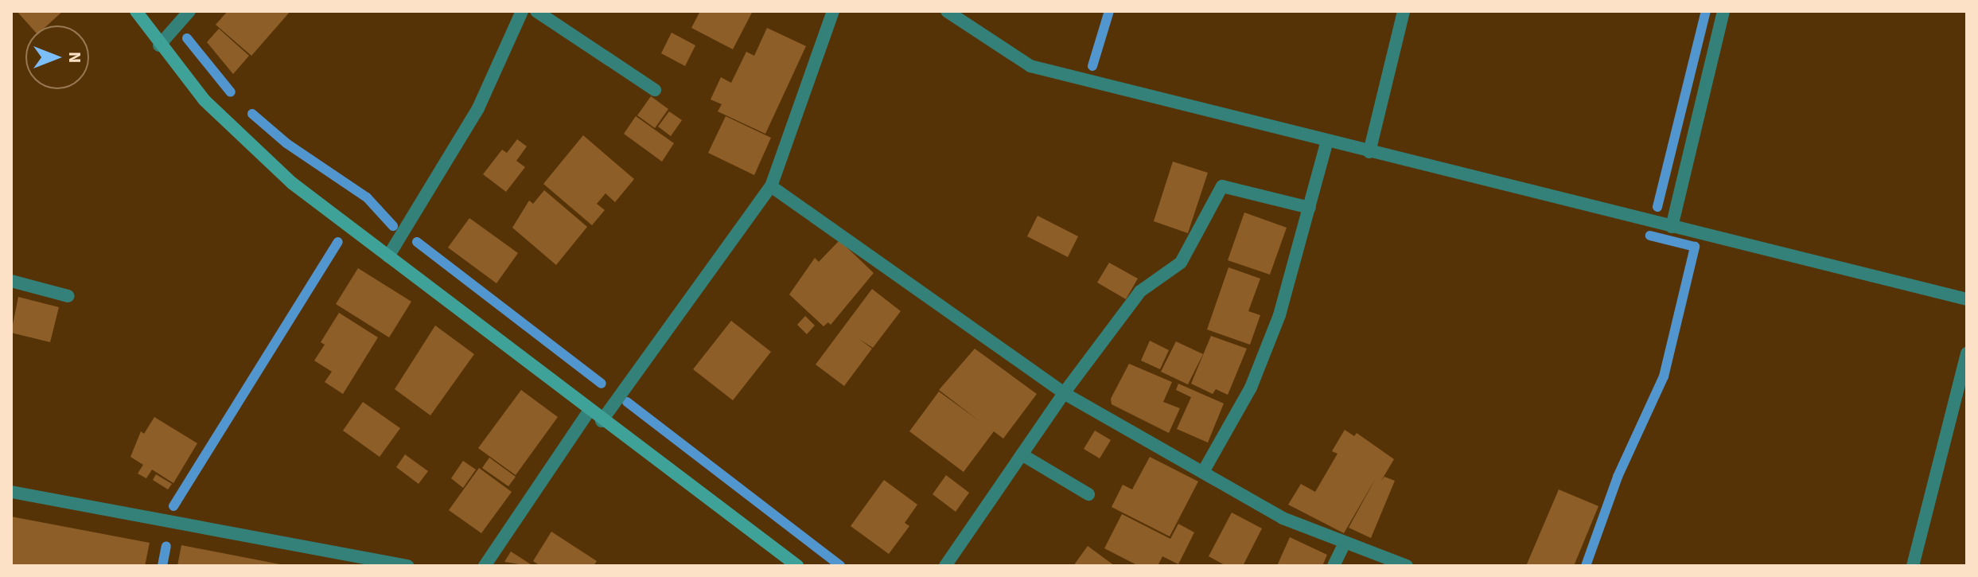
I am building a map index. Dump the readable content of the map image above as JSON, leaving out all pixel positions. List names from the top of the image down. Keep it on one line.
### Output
{"north":"right"}
